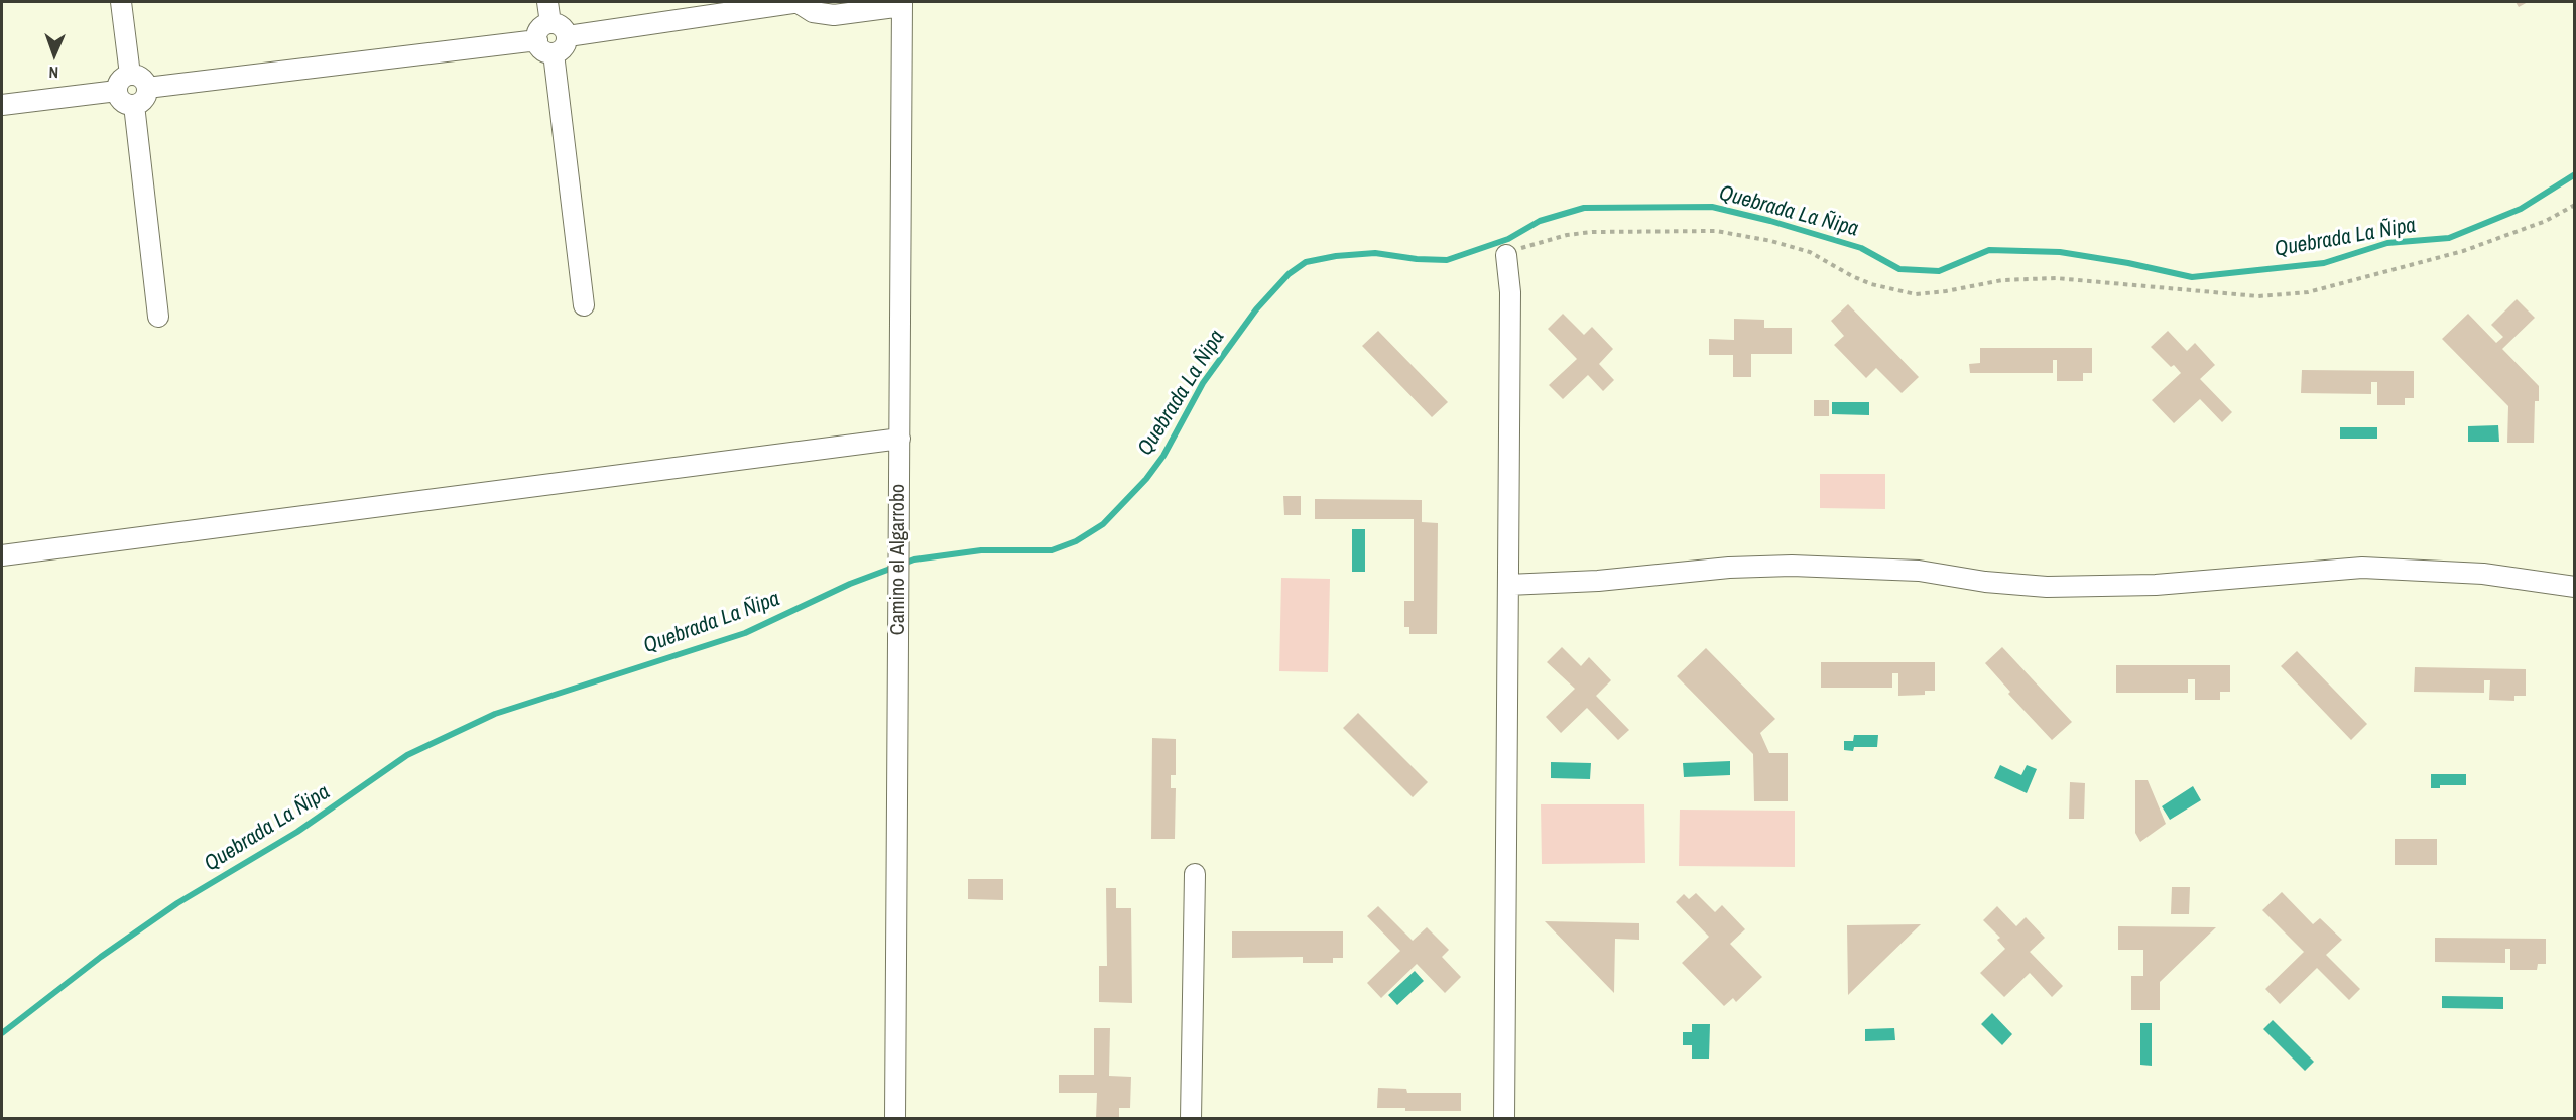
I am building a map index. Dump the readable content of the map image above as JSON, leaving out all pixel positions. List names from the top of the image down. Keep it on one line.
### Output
{"streets":{"street":["Camino el Algarrobo"]},"water":["Quebrada La Ñipa"],"north":"bottom"}
